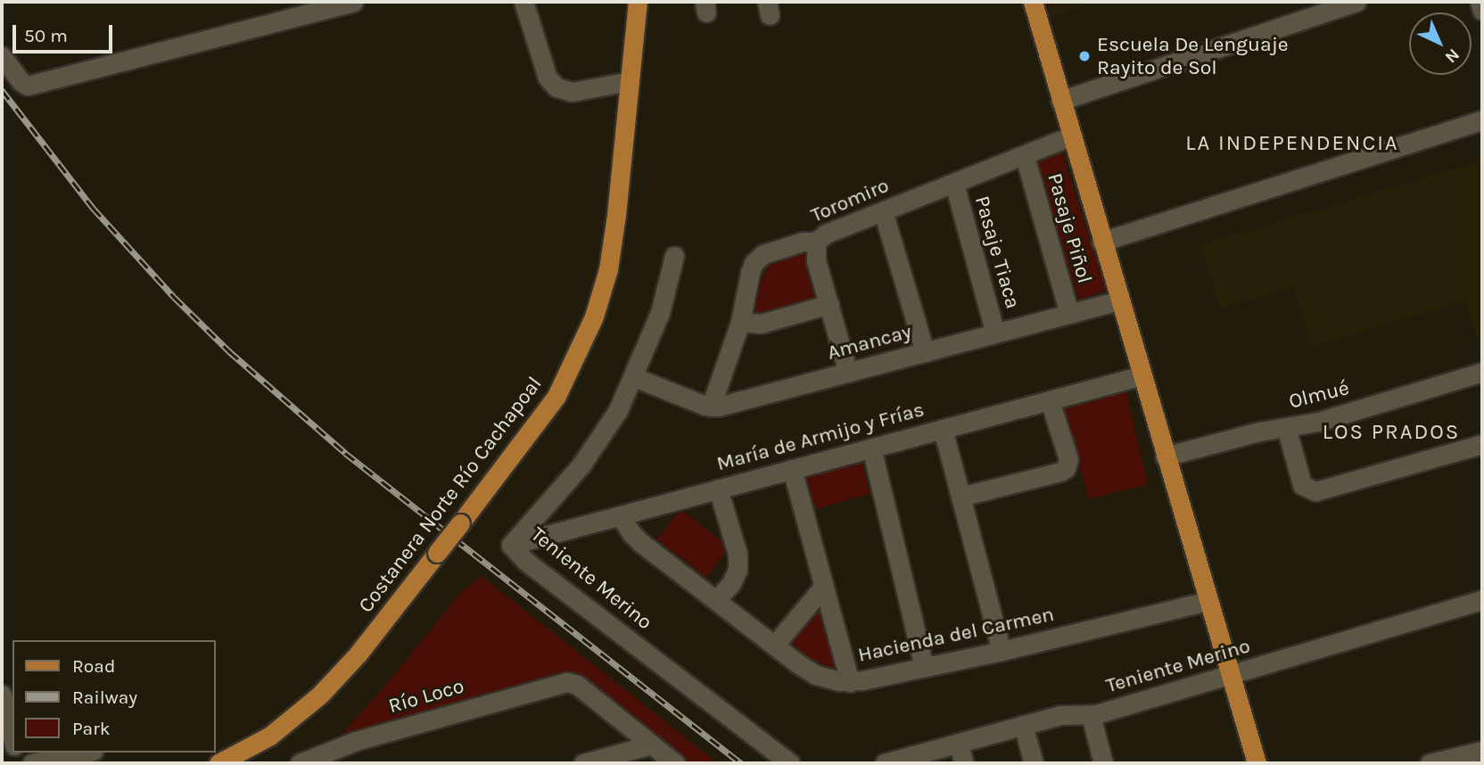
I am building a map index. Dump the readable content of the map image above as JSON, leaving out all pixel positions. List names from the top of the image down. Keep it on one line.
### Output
{"streets":{"main road":["Costanera Norte Río Cachapoal"],"street":["Toromiro","Pasaje Piñol","Pasaje Tiaca","Amancay","Olmué","María de Armijo y Frías","Teniente Merino","Hacienda del Carmen","Río Loco"]},"crossings":[["Toromiro","Pasaje Piñol"],["Toromiro","Pasaje Tiaca"],["Toromiro","Amancay"],["Pasaje Piñol","Amancay"],["Pasaje Tiaca","Amancay"],["María de Armijo y Frías","Teniente Merino"],["María de Armijo y Frías","Hacienda del Carmen"]],"districts":["LA INDEPENDENCIA","LOS PRADOS"],"places":["Escuela De Lenguaje Rayito de Sol"],"legend":["Road","Railway","Park"],"scale_bar":"50 m","north":"bottom right"}
